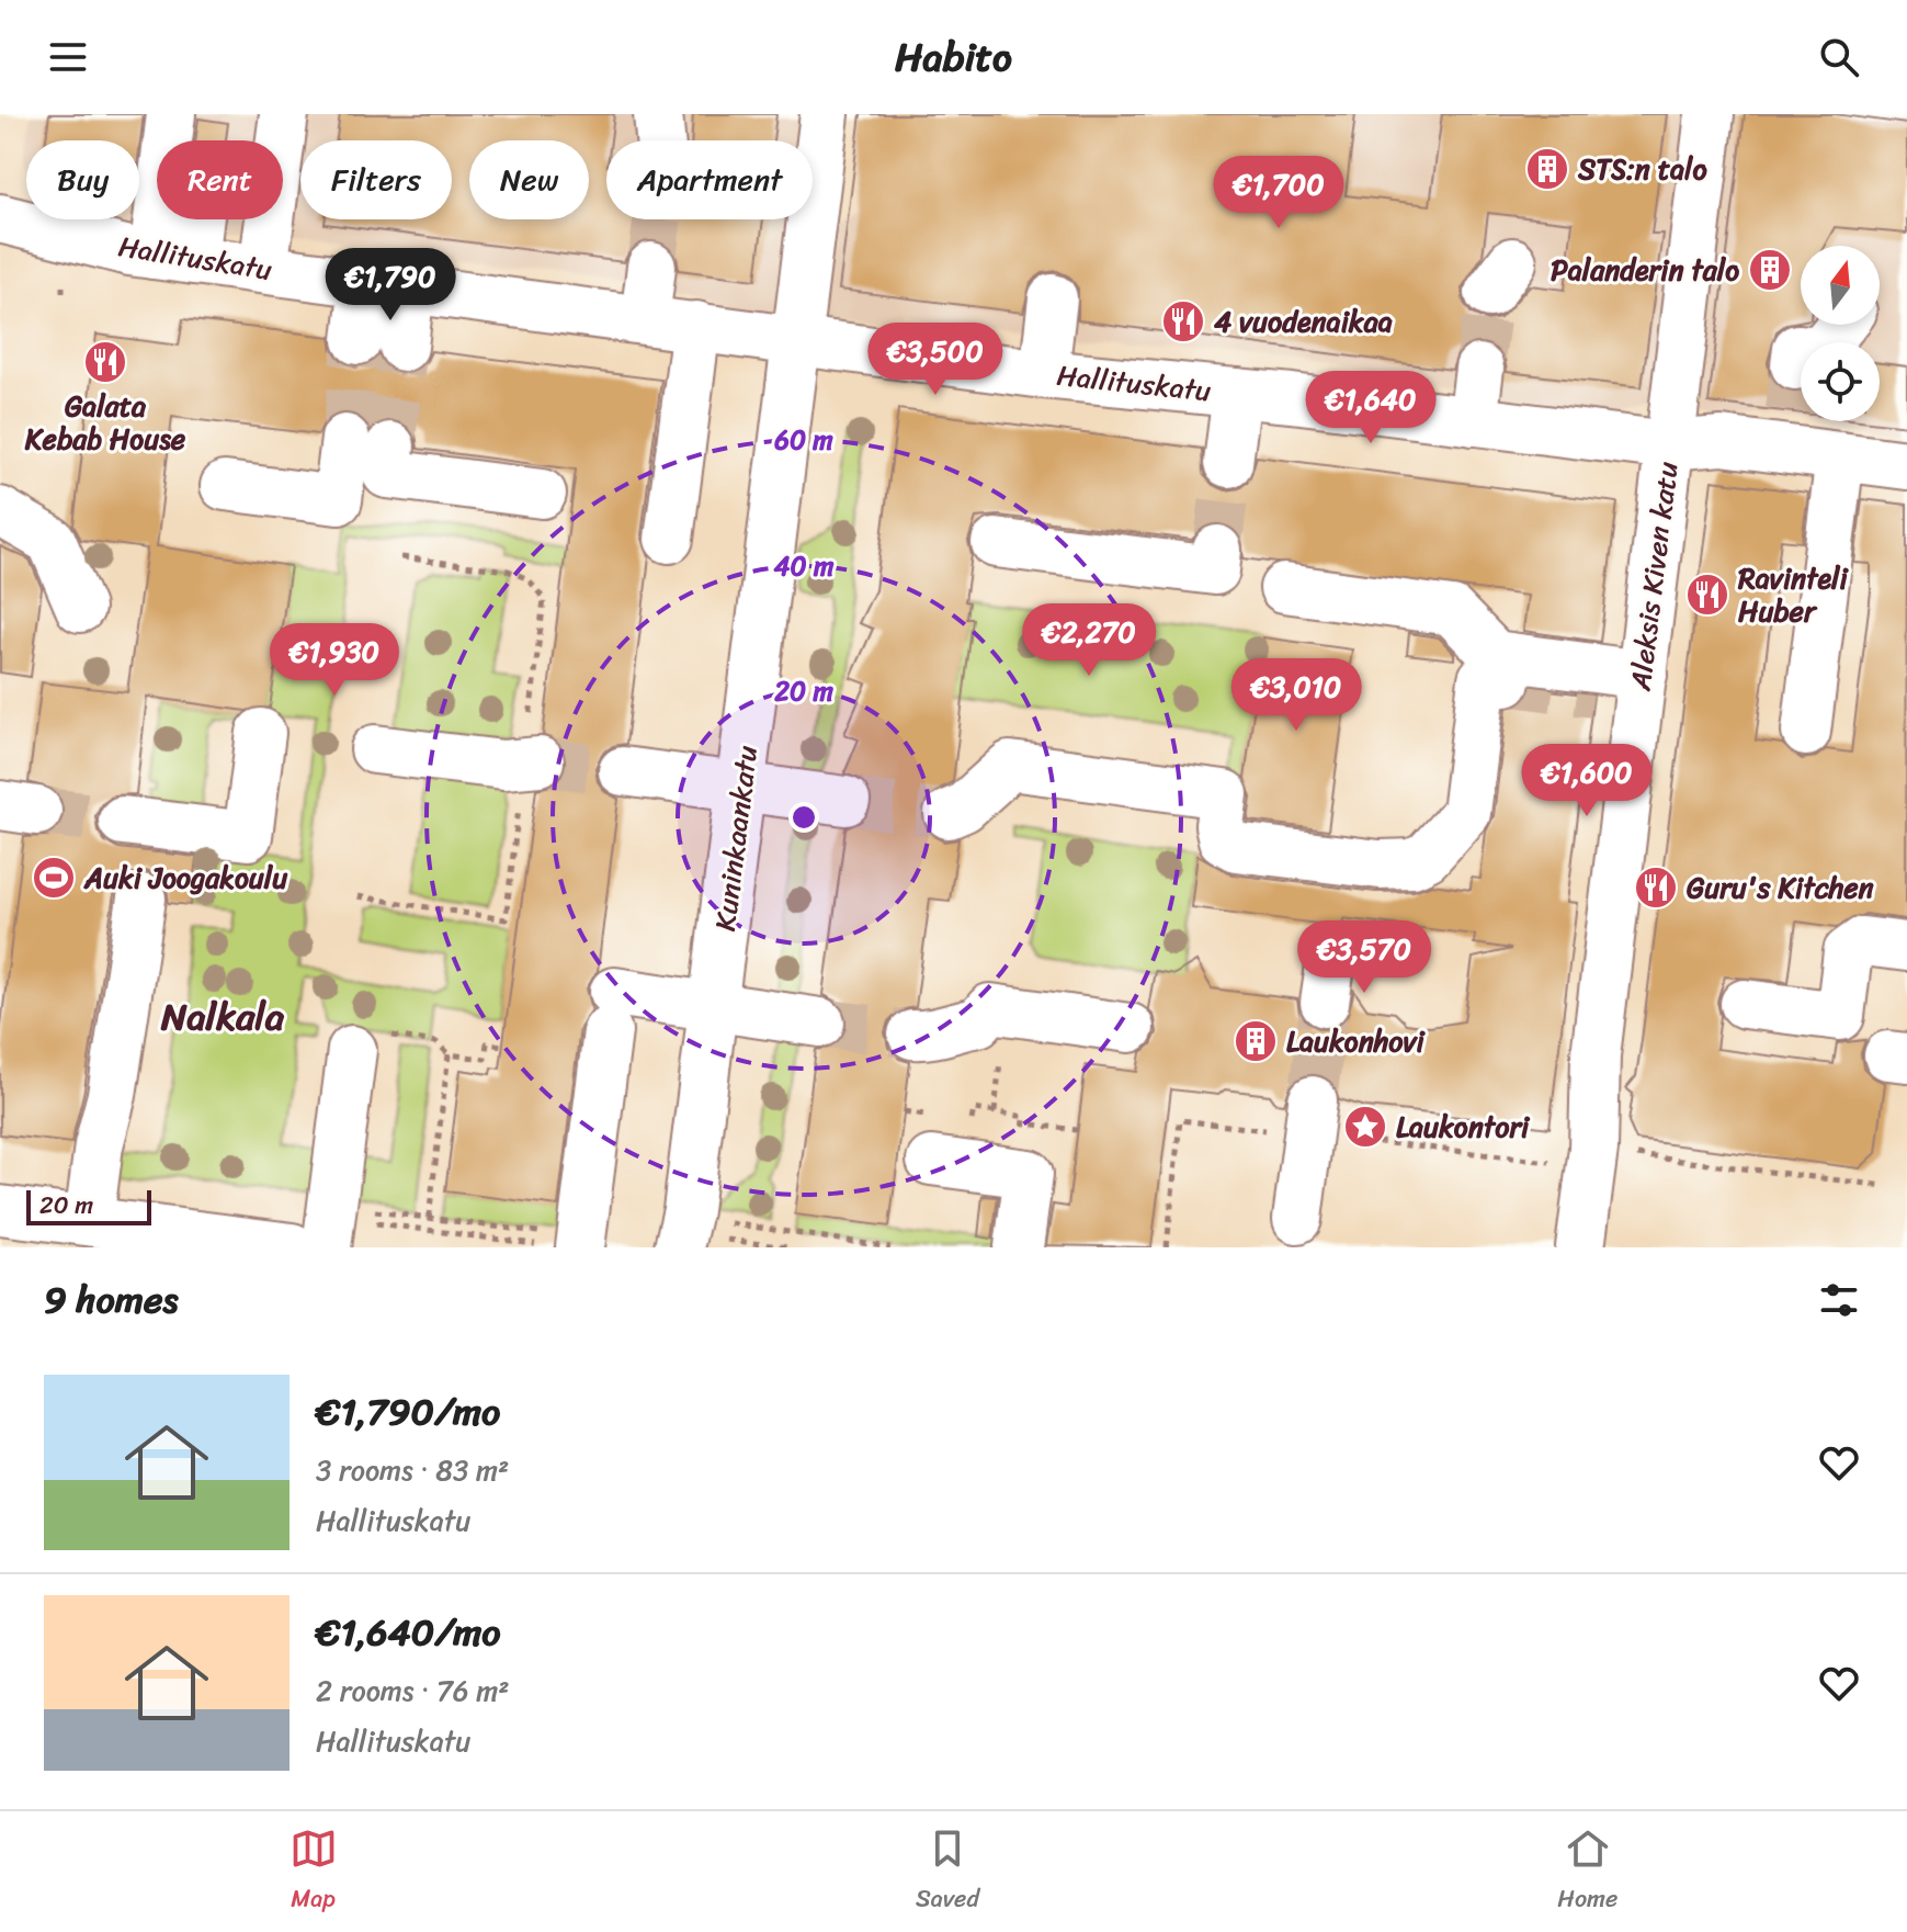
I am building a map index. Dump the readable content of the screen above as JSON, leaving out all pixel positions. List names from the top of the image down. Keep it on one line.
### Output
{"streets":{"street":["Hallituskatu","Aleksis Kiven katu","Kuninkaankatu"]},"crossings":[["Hallituskatu","Aleksis Kiven katu"],["Hallituskatu","Kuninkaankatu"]],"districts":["Nalkala"],"places":{"building":["STS:n talo","Palanderin talo","Laukonhovi"],"restaurant":["4 vuodenaikaa","Galata Kebab House","Ravinteli Huber","Guru's Kitchen"],"sports":["Auki Joogakoulu"],"place":["Laukontori"]},"scale_bar":"20 m","north":"top","page":{"header":"Habito","chip":["Buy","Rent","Filters","New","Apartment"],"price":["€1,700","€1,790","€3,500","€1,640","€2,270","€1,930","€3,010","€1,600","€3,570"],"scale":"20 m","heading":"9 homes","list":[{"name":"€1,790/mo","note":"3 rooms · 83 m² · Hallituskatu"},{"name":"€1,640/mo","note":"2 rooms · 76 m² · Hallituskatu"}],"tabs":["Map","Saved","Home"]},"rings":["60 m","40 m","20 m"]}
